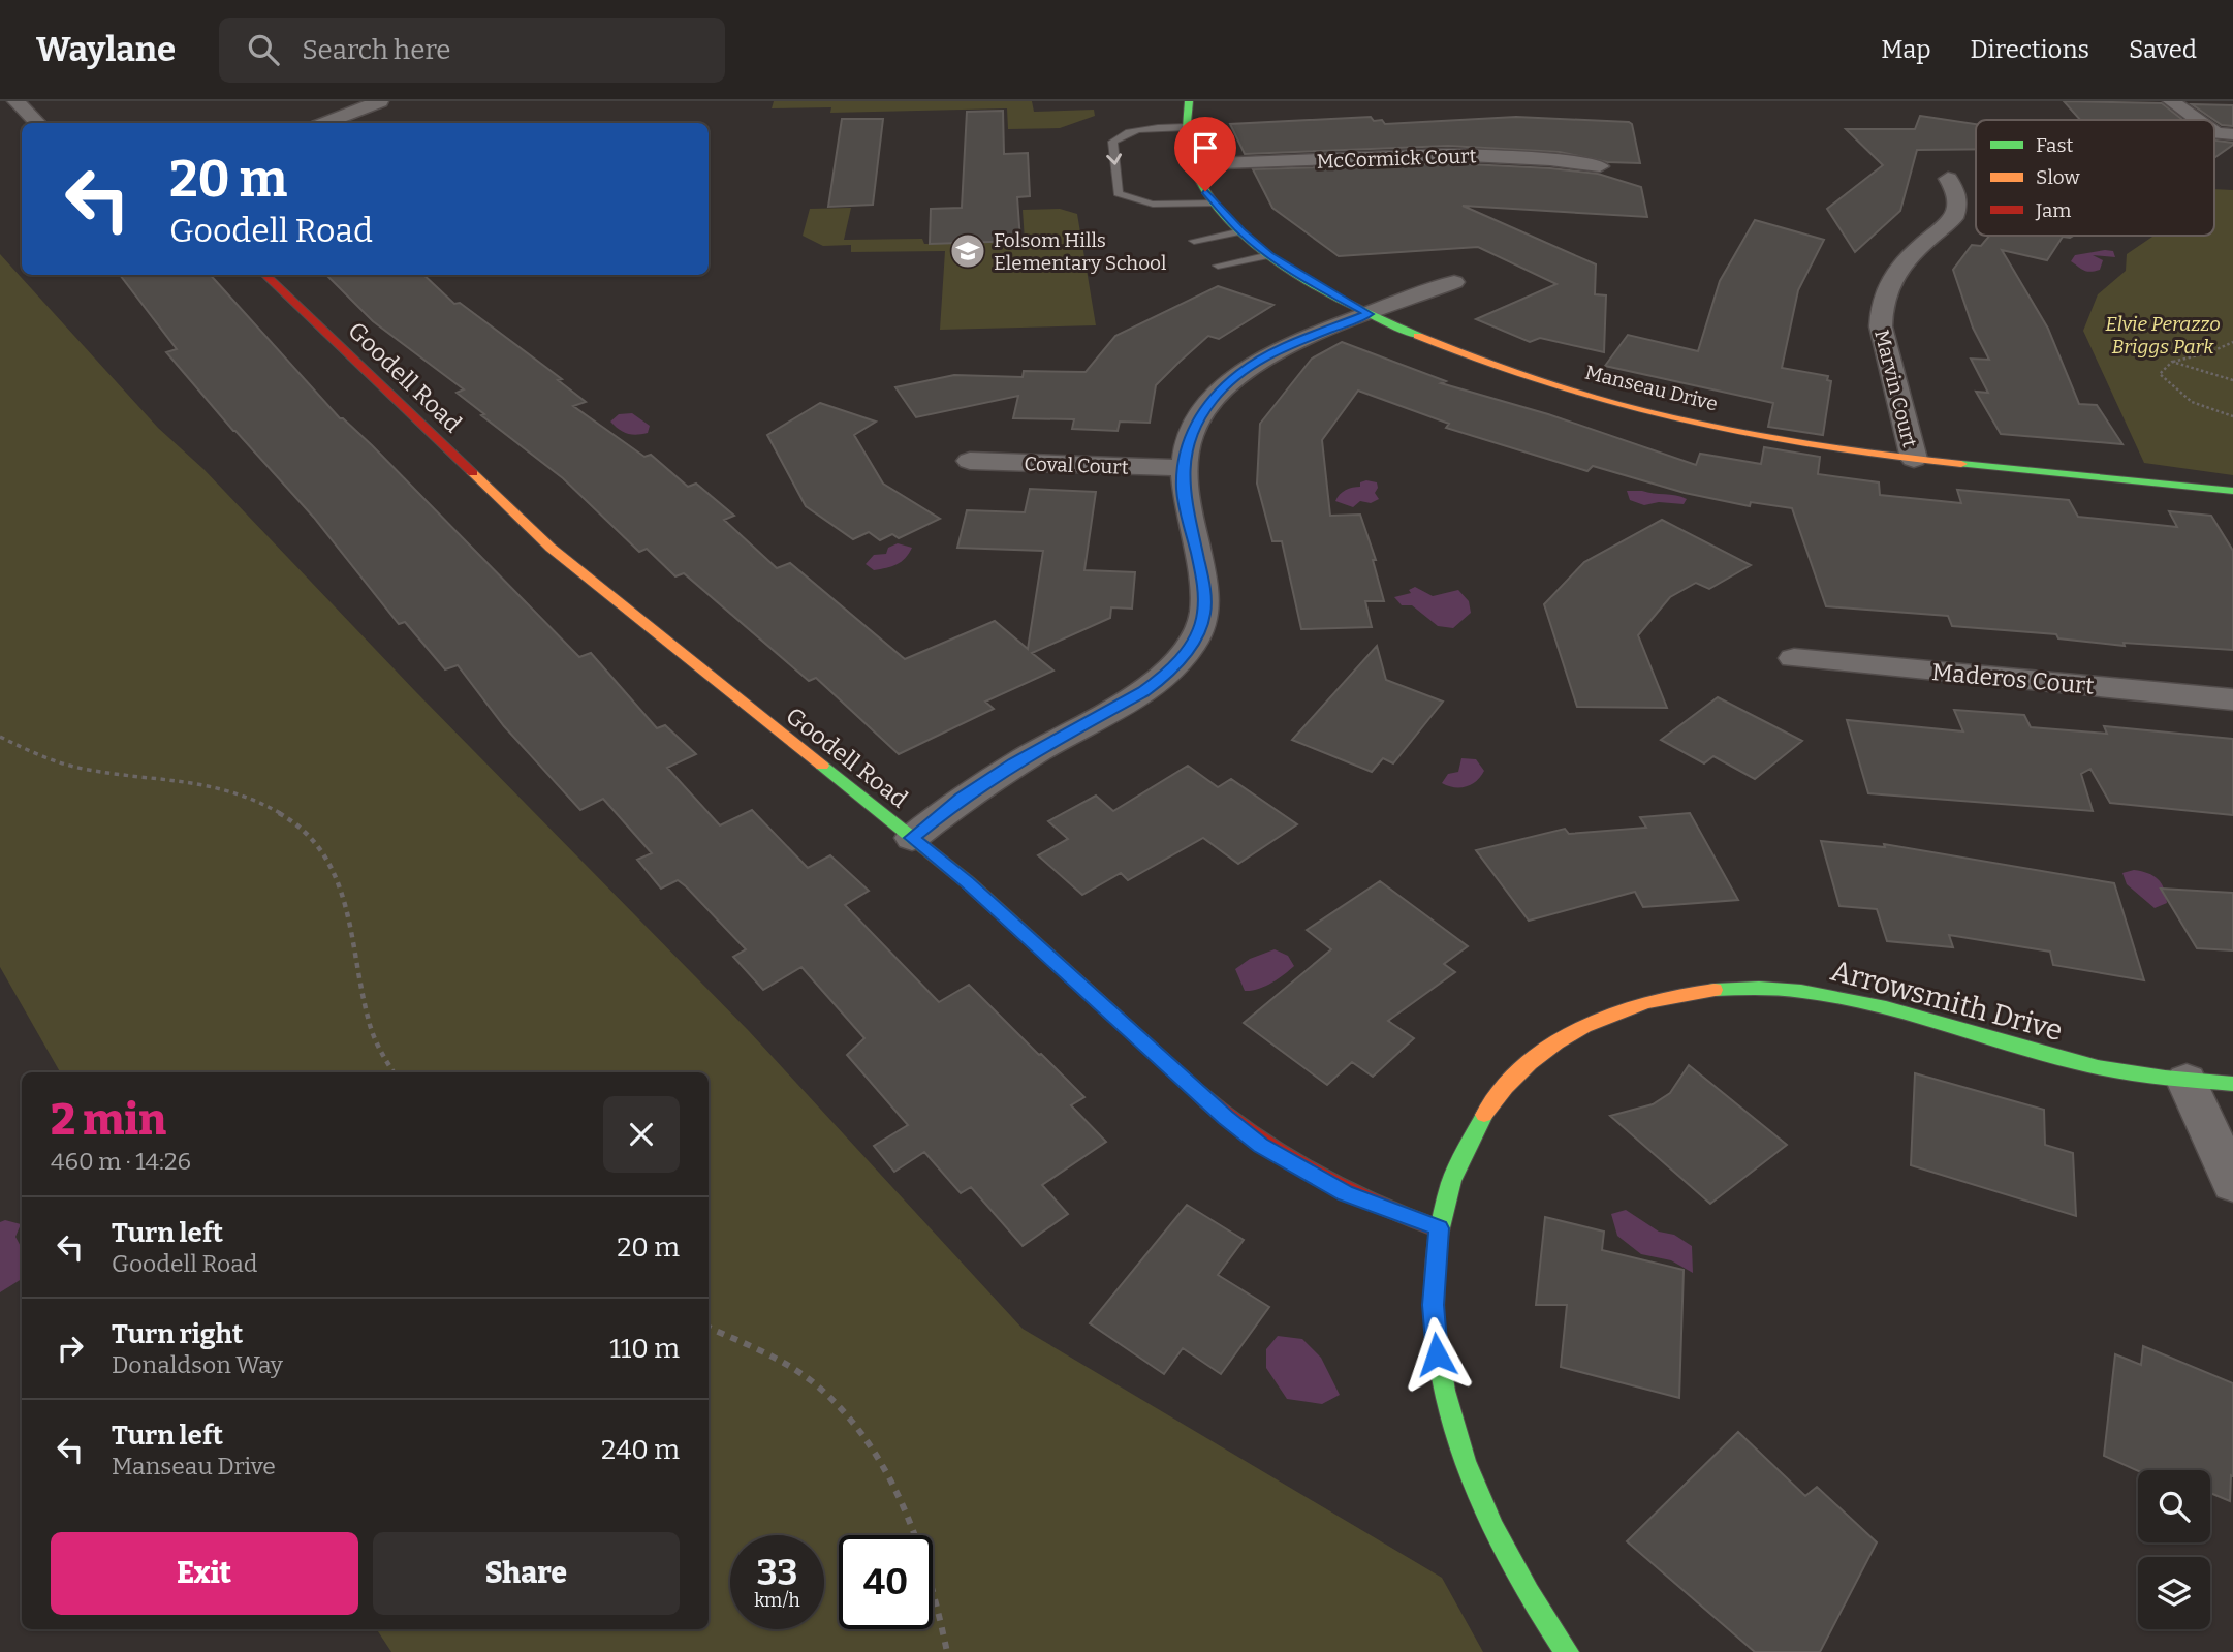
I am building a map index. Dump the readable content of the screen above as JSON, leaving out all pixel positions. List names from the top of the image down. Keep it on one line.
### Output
{"streets":{"street":["McCormick Court","Goodell Road","Manseau Drive","Marvin Court","Coval Court","Maderos Court","Arrowsmith Drive"]},"crossings":[["McCormick Court","Manseau Drive"],["Goodell Road","Arrowsmith Drive"],["Manseau Drive","Marvin Court"]],"parks":["Elvie Perazzo Briggs Park"],"places":{"school or university":["Folsom Hills Elementary School"]},"legend":["Fast","Slow","Jam"],"page":{"header":"Waylane","search":"Search here","nav":["Map","Directions","Saved"],"turn":["20 m","Goodell Road"],"heading":["2 min","460 m · 14:26"],"list":[{"name":"Turn left","note":"Goodell Road","value":"20 m"},{"name":"Turn right","note":"Donaldson Way","value":"110 m"},{"name":"Turn left","note":"Manseau Drive","value":"240 m"}],"buttons":["Exit","Share"],"speed":"33 km/h","limit":"40"}}
